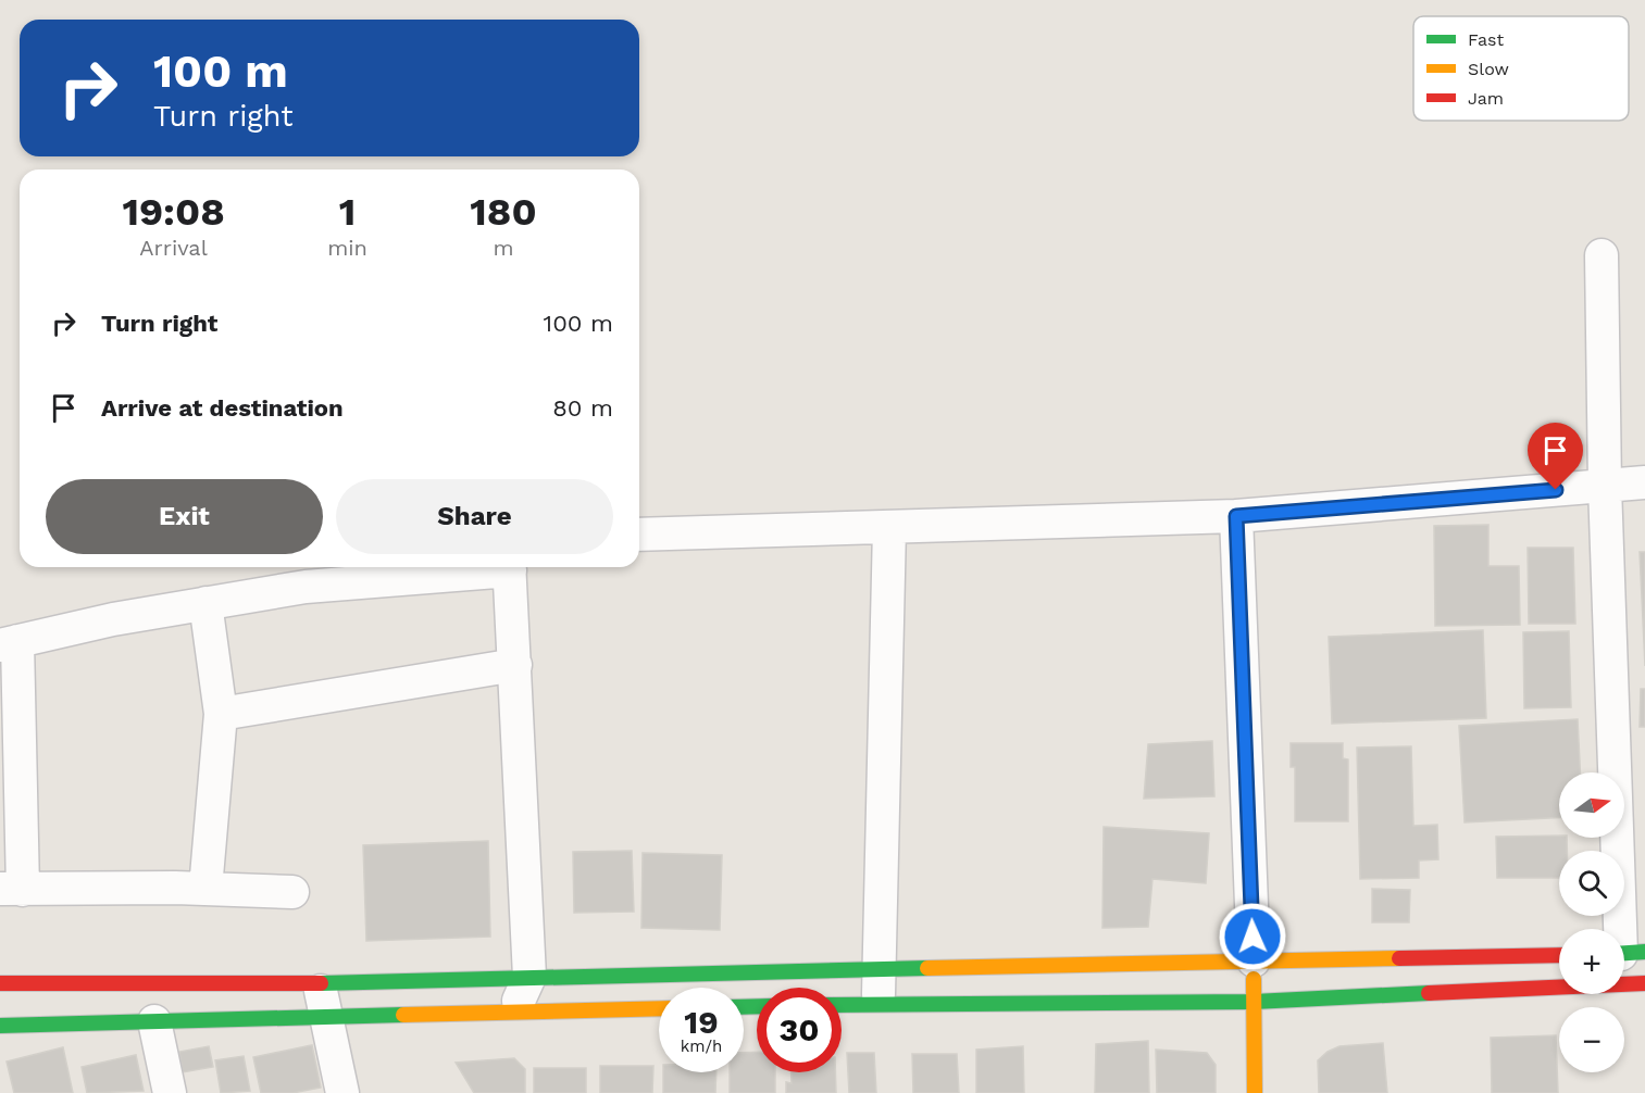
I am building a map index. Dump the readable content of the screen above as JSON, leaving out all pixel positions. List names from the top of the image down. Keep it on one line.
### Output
{"legend":["Fast","Slow","Jam"],"north":"right","page":{"turn":["100 m","Turn right"],"eta":["19:08","Arrival","1","min","180","m"],"list":[{"name":"Turn right","value":"100 m"},{"name":"Arrive at destination","value":"80 m"}],"buttons":["Exit","Share"],"map_buttons":["+","−"],"speed":"19 km/h","limit":"30"}}
